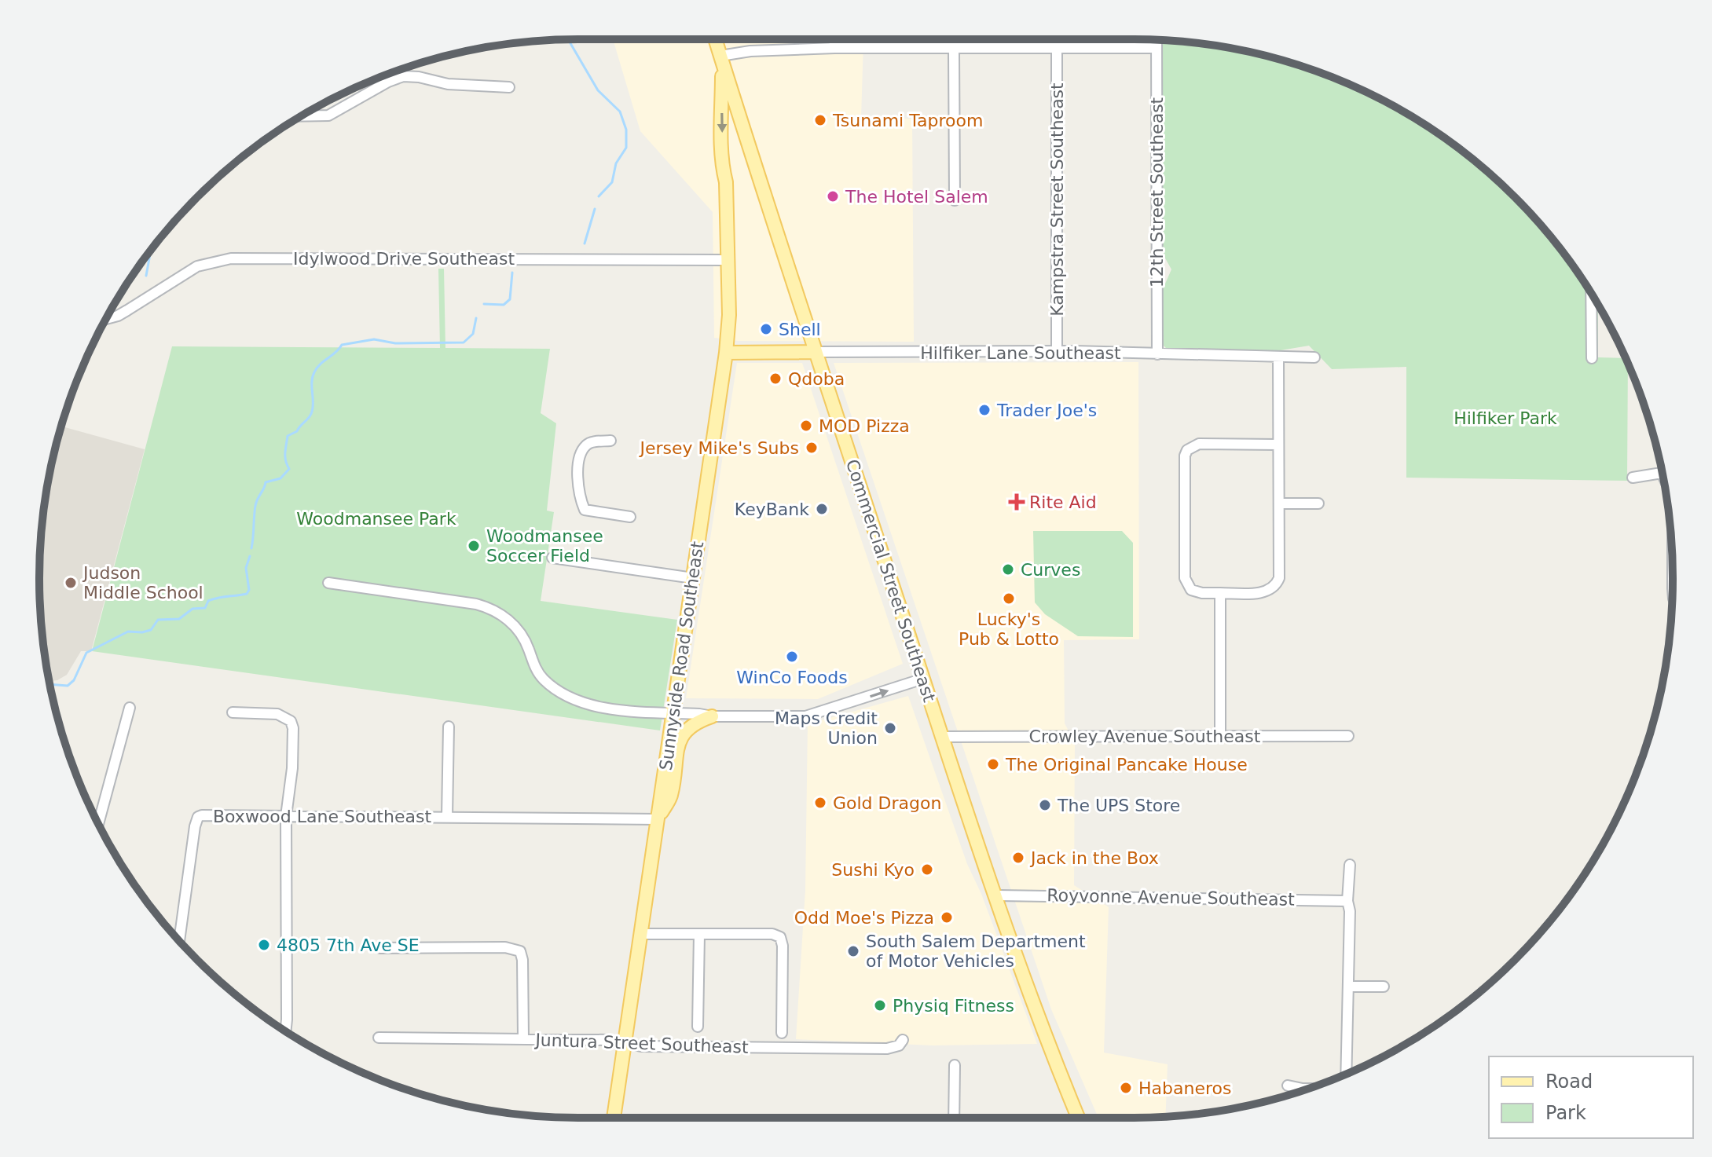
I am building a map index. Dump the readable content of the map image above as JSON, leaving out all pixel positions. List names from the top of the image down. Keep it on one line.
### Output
{"streets":{"main road":["Hilfiker Lane Southeast","Commercial Street Southeast","Sunnyside Road Southeast"],"street":["12th Street Southeast","Kampstra Street Southeast","Idylwood Drive Southeast","Crowley Avenue Southeast","Boxwood Lane Southeast","Royvonne Avenue Southeast","Juntura Street Southeast"]},"crossings":[["12th Street Southeast","Hilfiker Lane Southeast"],["Kampstra Street Southeast","Hilfiker Lane Southeast"],["Idylwood Drive Southeast","Sunnyside Road Southeast"],["Hilfiker Lane Southeast","Commercial Street Southeast"],["Hilfiker Lane Southeast","Sunnyside Road Southeast"],["Commercial Street Southeast","Sunnyside Road Southeast"],["Commercial Street Southeast","Crowley Avenue Southeast"],["Commercial Street Southeast","Royvonne Avenue Southeast"],["Sunnyside Road Southeast","Boxwood Lane Southeast"],["Sunnyside Road Southeast","Juntura Street Southeast"]],"parks":["Hilfiker Park","Woodmansee Park"],"places":{"other":["Tsunami Taproom","The Hotel Salem","Shell","Qdoba","Trader Joe's","MOD Pizza","Jersey Mike's Subs","KeyBank","Woodmansee Soccer Field","Curves","Judson Middle School","Lucky's Pub & Lotto","WinCo Foods","Maps Credit Union","The Original Pancake House","Gold Dragon","The UPS Store","Jack in the Box","Sushi Kyo","Odd Moe's Pizza","4805 7th Ave SE","South Salem Department of Motor Vehicles","Physiq Fitness","Habaneros"],"health":["Rite Aid"]},"legend":["Road","Park"]}
